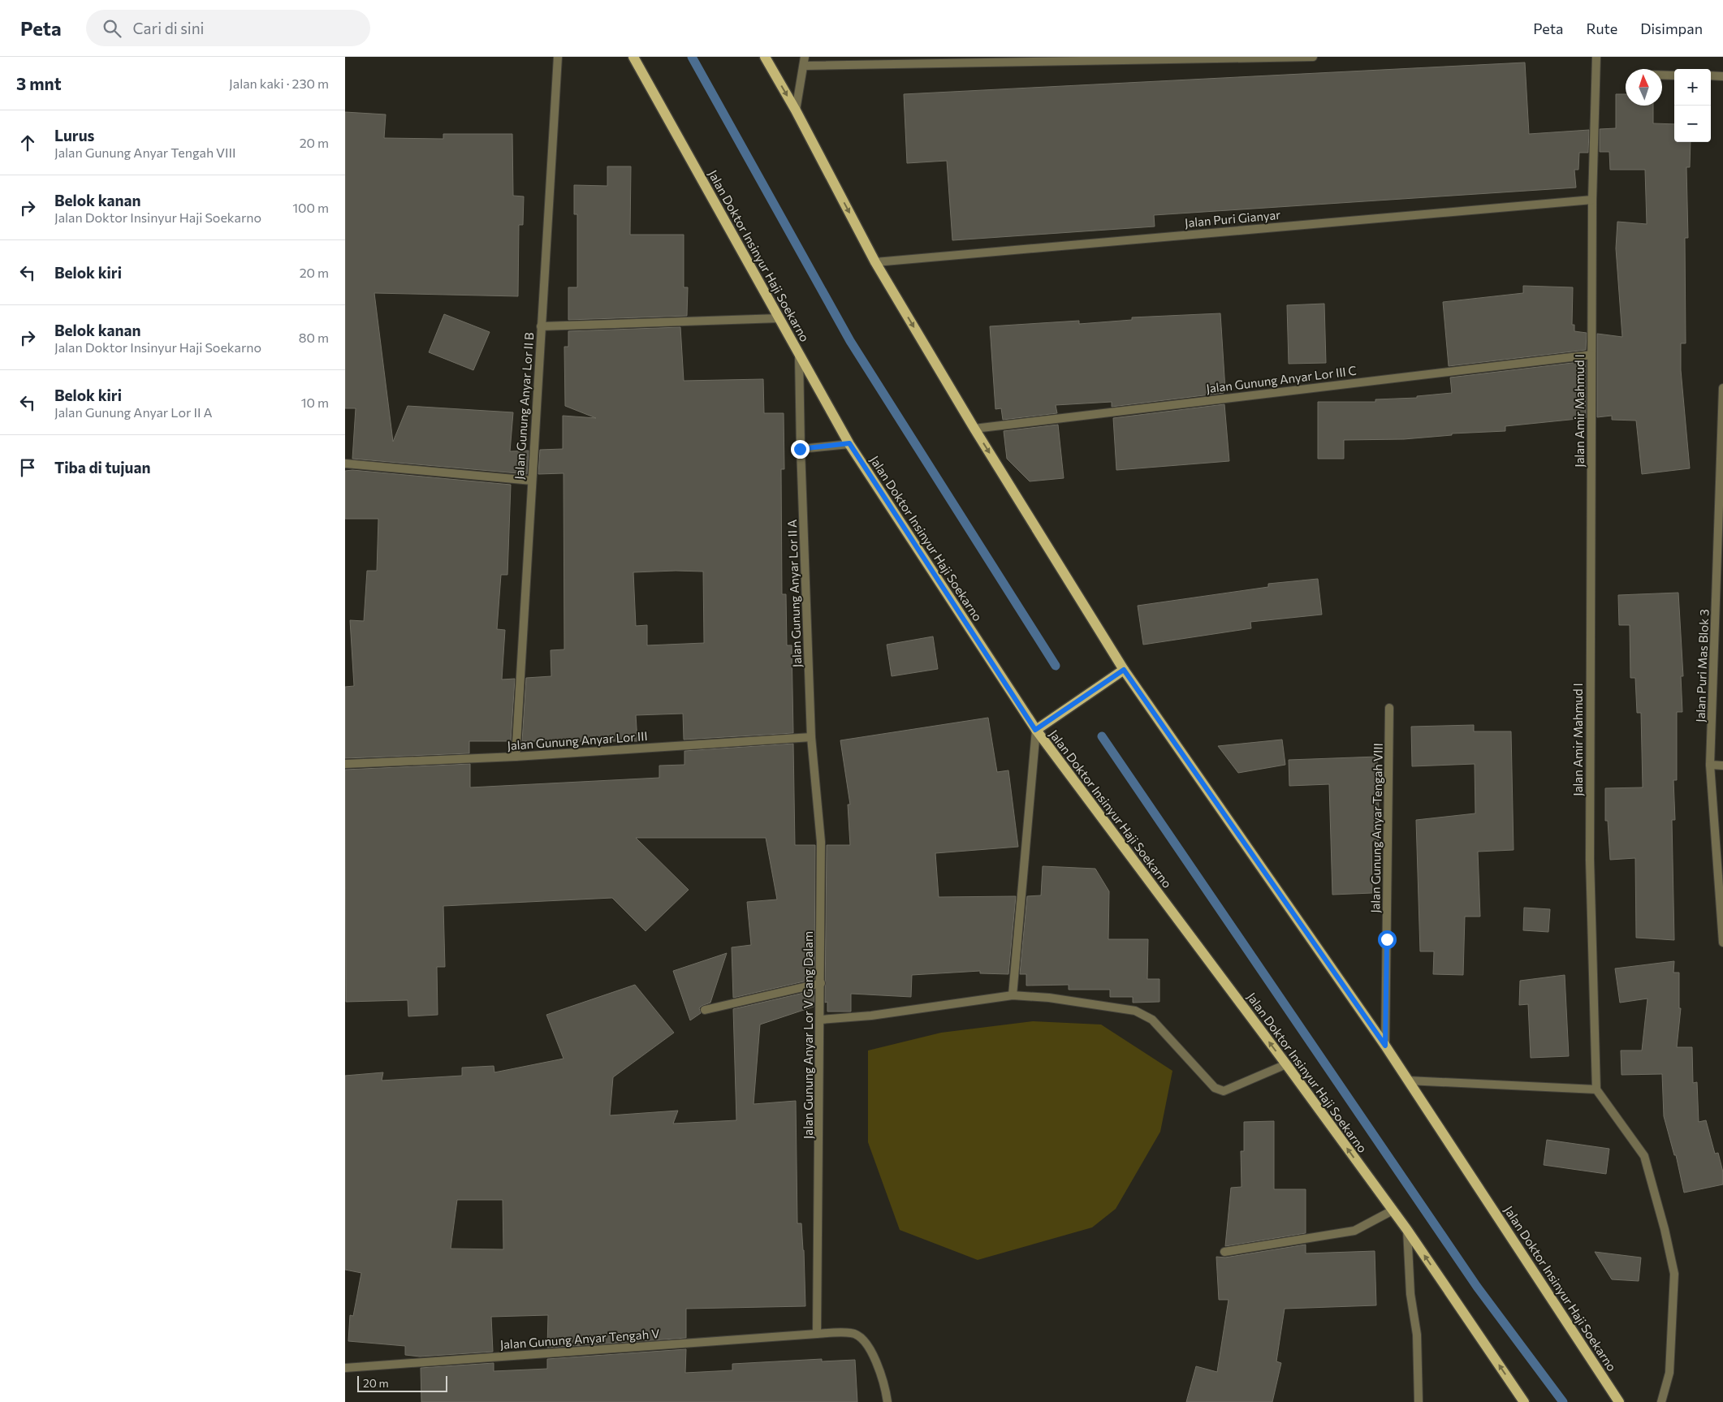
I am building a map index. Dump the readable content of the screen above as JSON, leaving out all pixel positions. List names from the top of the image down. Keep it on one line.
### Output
{"streets":{"main road":["Jalan Doktor Insinyur Haji Soekarno"],"street":["Jalan Puri Gianyar","Jalan Gunung Anyar Lor III C","Jalan Gunung Anyar Lor II B","Jalan Amir Mahmud I","Jalan Gunung Anyar Lor II A","Jalan Puri Mas Blok 3","Jalan Gunung Anyar Lor III","Jalan Gunung Anyar Tengah VIII","Jalan Gunung Anyar Lor V Gang Dalam","Jalan Gunung Anyar Tengah V"]},"crossings":[["Jalan Puri Gianyar","Jalan Doktor Insinyur Haji Soekarno"],["Jalan Puri Gianyar","Jalan Amir Mahmud I"],["Jalan Doktor Insinyur Haji Soekarno","Jalan Gunung Anyar Lor III C"],["Jalan Doktor Insinyur Haji Soekarno","Jalan Gunung Anyar Lor II A"],["Jalan Doktor Insinyur Haji Soekarno","Jalan Gunung Anyar Tengah VIII"],["Jalan Gunung Anyar Lor III C","Jalan Amir Mahmud I"],["Jalan Gunung Anyar Lor II B","Jalan Gunung Anyar Lor III"],["Jalan Gunung Anyar Lor II A","Jalan Gunung Anyar Lor III"],["Jalan Gunung Anyar Lor II A","Jalan Gunung Anyar Lor V Gang Dalam"],["Jalan Gunung Anyar Lor III","Jalan Gunung Anyar Lor V Gang Dalam"],["Jalan Gunung Anyar Lor V Gang Dalam","Jalan Gunung Anyar Tengah V"]],"scale_bar":"20 m","north":"top","page":{"header":"Peta","search":"Cari di sini","nav":["Peta","Rute","Disimpan"],"heading":["3 mnt","Jalan kaki · 230 m"],"map_buttons":["+","−"],"list":[["Lurus","Jalan Gunung Anyar Tengah VIII","20 m"],["Belok kanan","Jalan Doktor Insinyur Haji Soekarno","100 m"],["Belok kiri","20 m"],["Belok kanan","Jalan Doktor Insinyur Haji Soekarno","80 m"],["Belok kiri","Jalan Gunung Anyar Lor II A","10 m"],"Tiba di tujuan"],"scale":"20 m"}}
